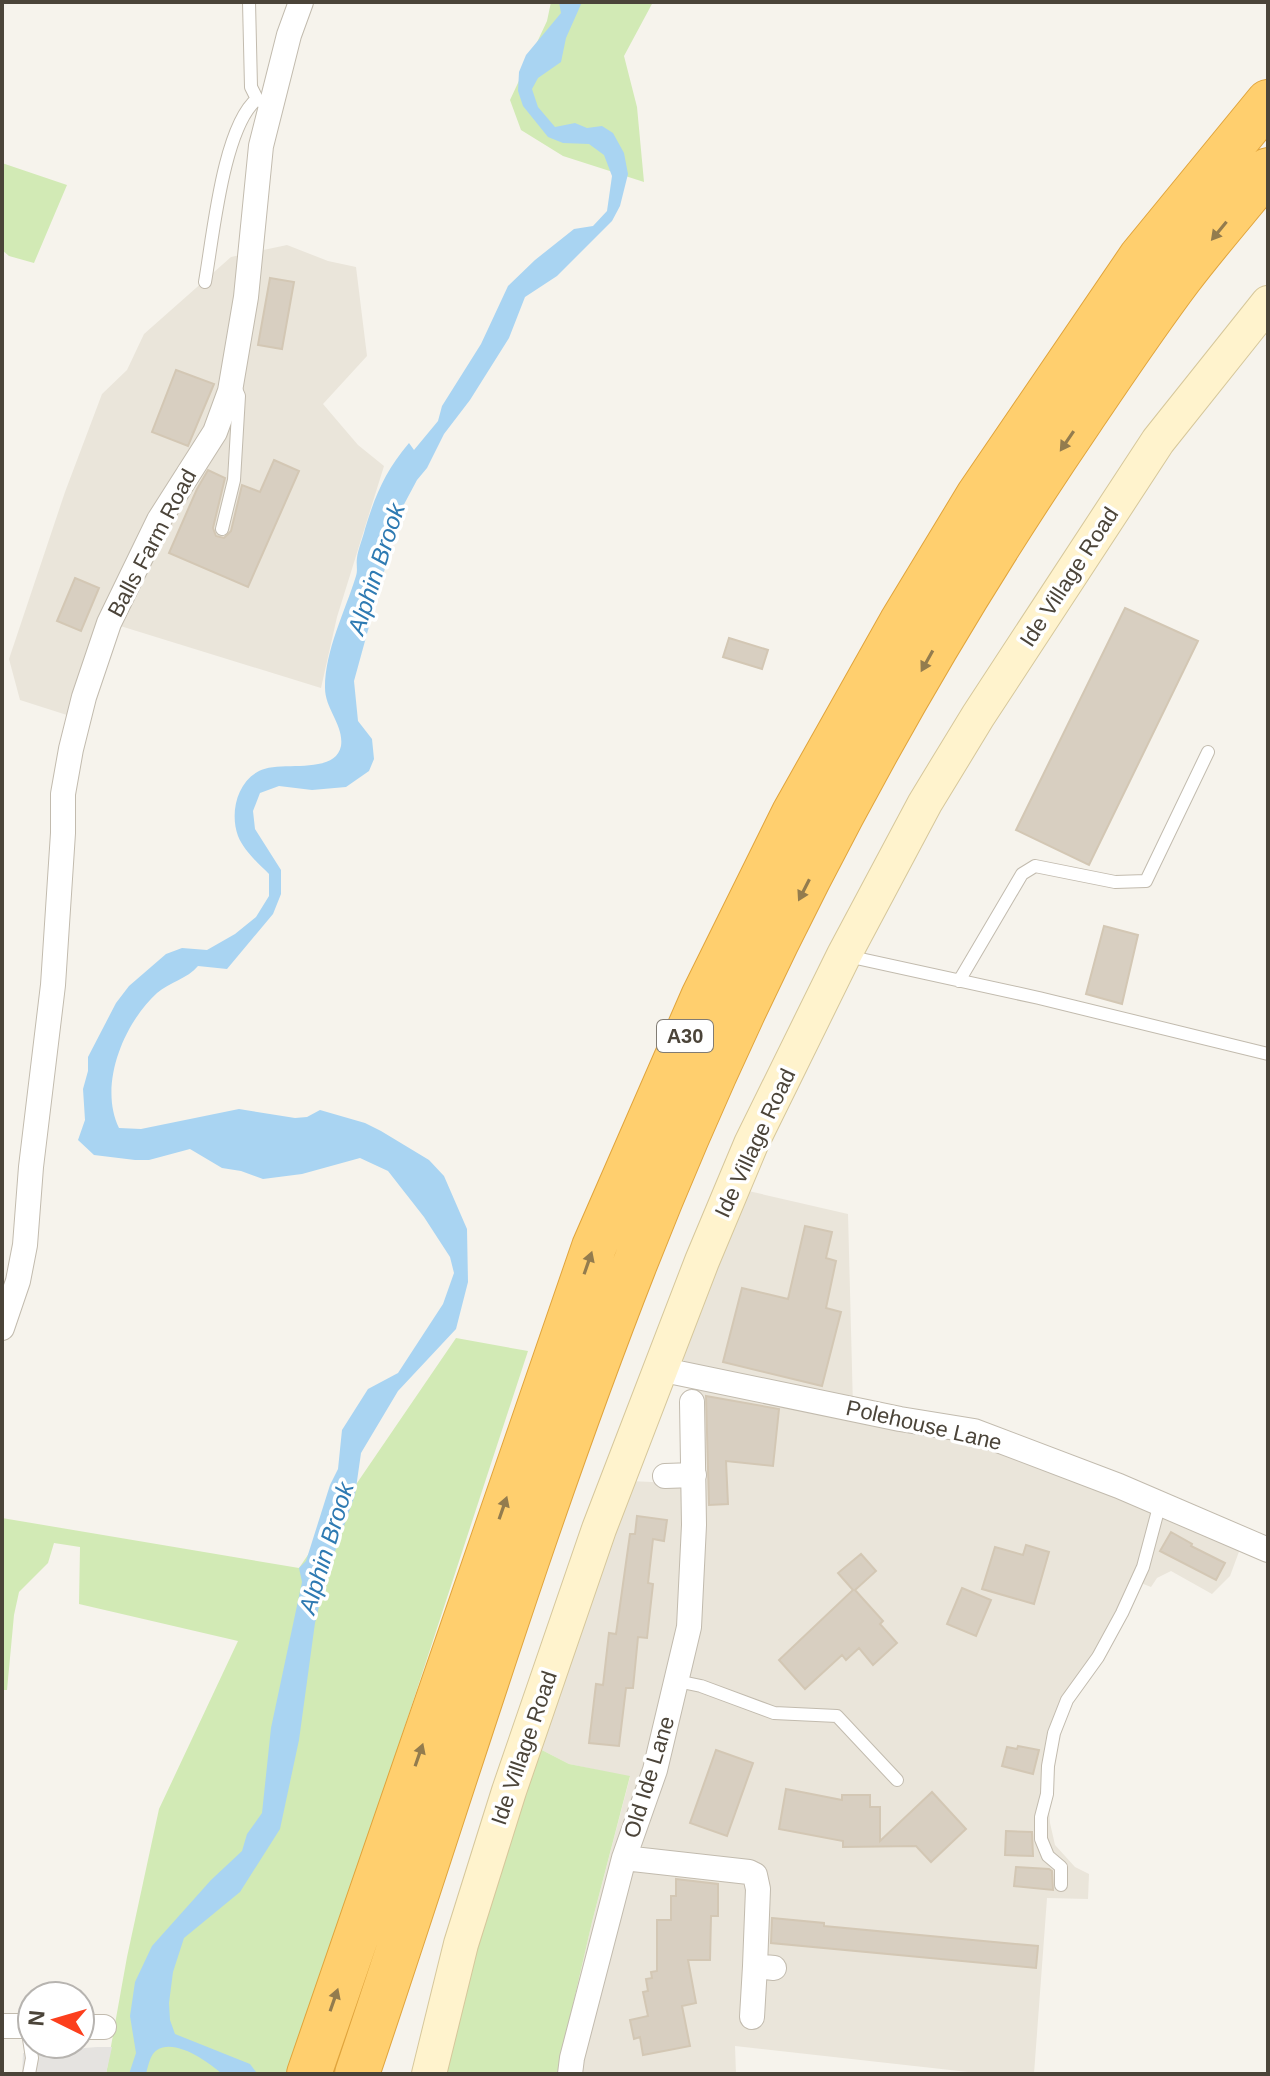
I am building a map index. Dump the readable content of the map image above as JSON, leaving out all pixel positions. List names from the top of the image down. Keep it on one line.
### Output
{"streets":{"highway":["A30"],"street":["Balls Farm Road","Ide Village Road","Polehouse Lane","Old Ide Lane"]},"crossings":[["Ide Village Road","Polehouse Lane"]],"water":["Alphin Brook"],"north":"left"}
